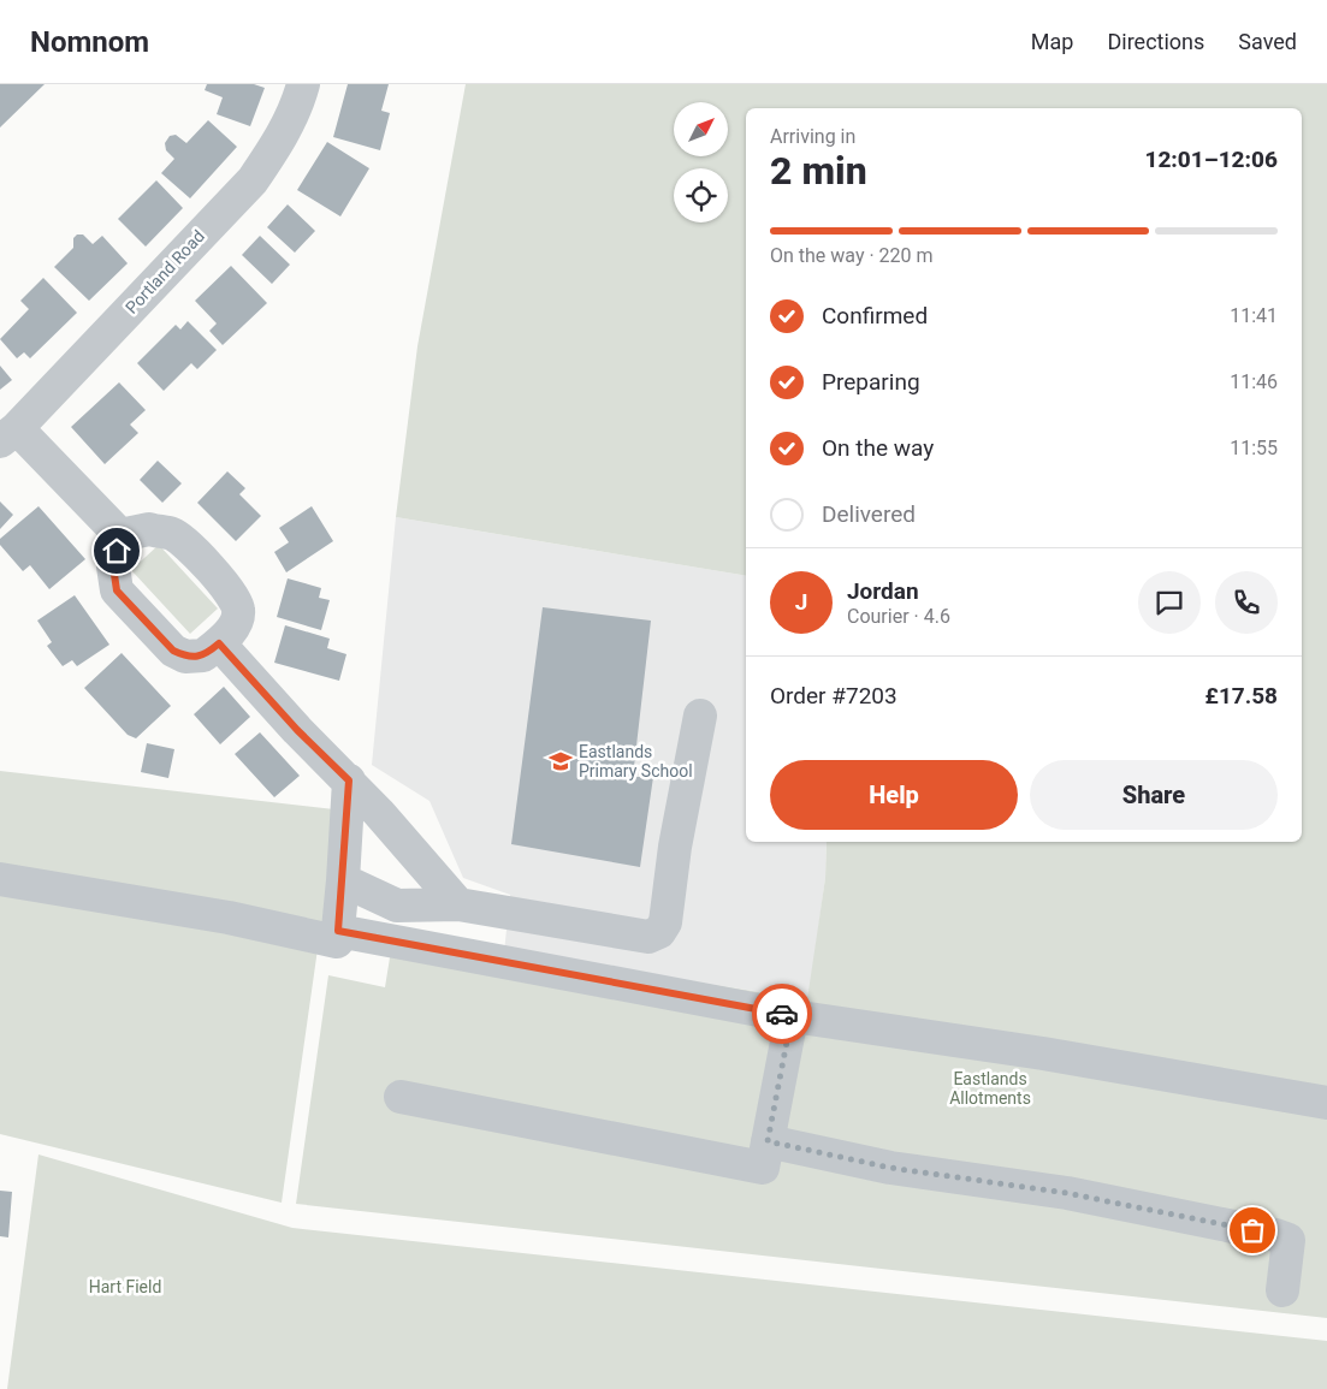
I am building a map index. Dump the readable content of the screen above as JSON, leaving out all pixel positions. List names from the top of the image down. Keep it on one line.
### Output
{"streets":{"street":["Portland Road"]},"parks":["Eastlands Allotments","Hart Field"],"places":{"school or university":["Eastlands Primary School"]},"north":"top right","page":{"header":"Nomnom","nav":["Map","Directions","Saved"],"heading":["2 min","Arriving in","12:01–12:06"],"panel":["Jordan","Courier · 4.6","Order #7203","£17.58"],"bar":"On the way · 220 m","list":[["Confirmed","11:41"],["Preparing","11:46"],["On the way","11:55"],"Delivered"],"round":"J","buttons":["Help","Share"]}}
